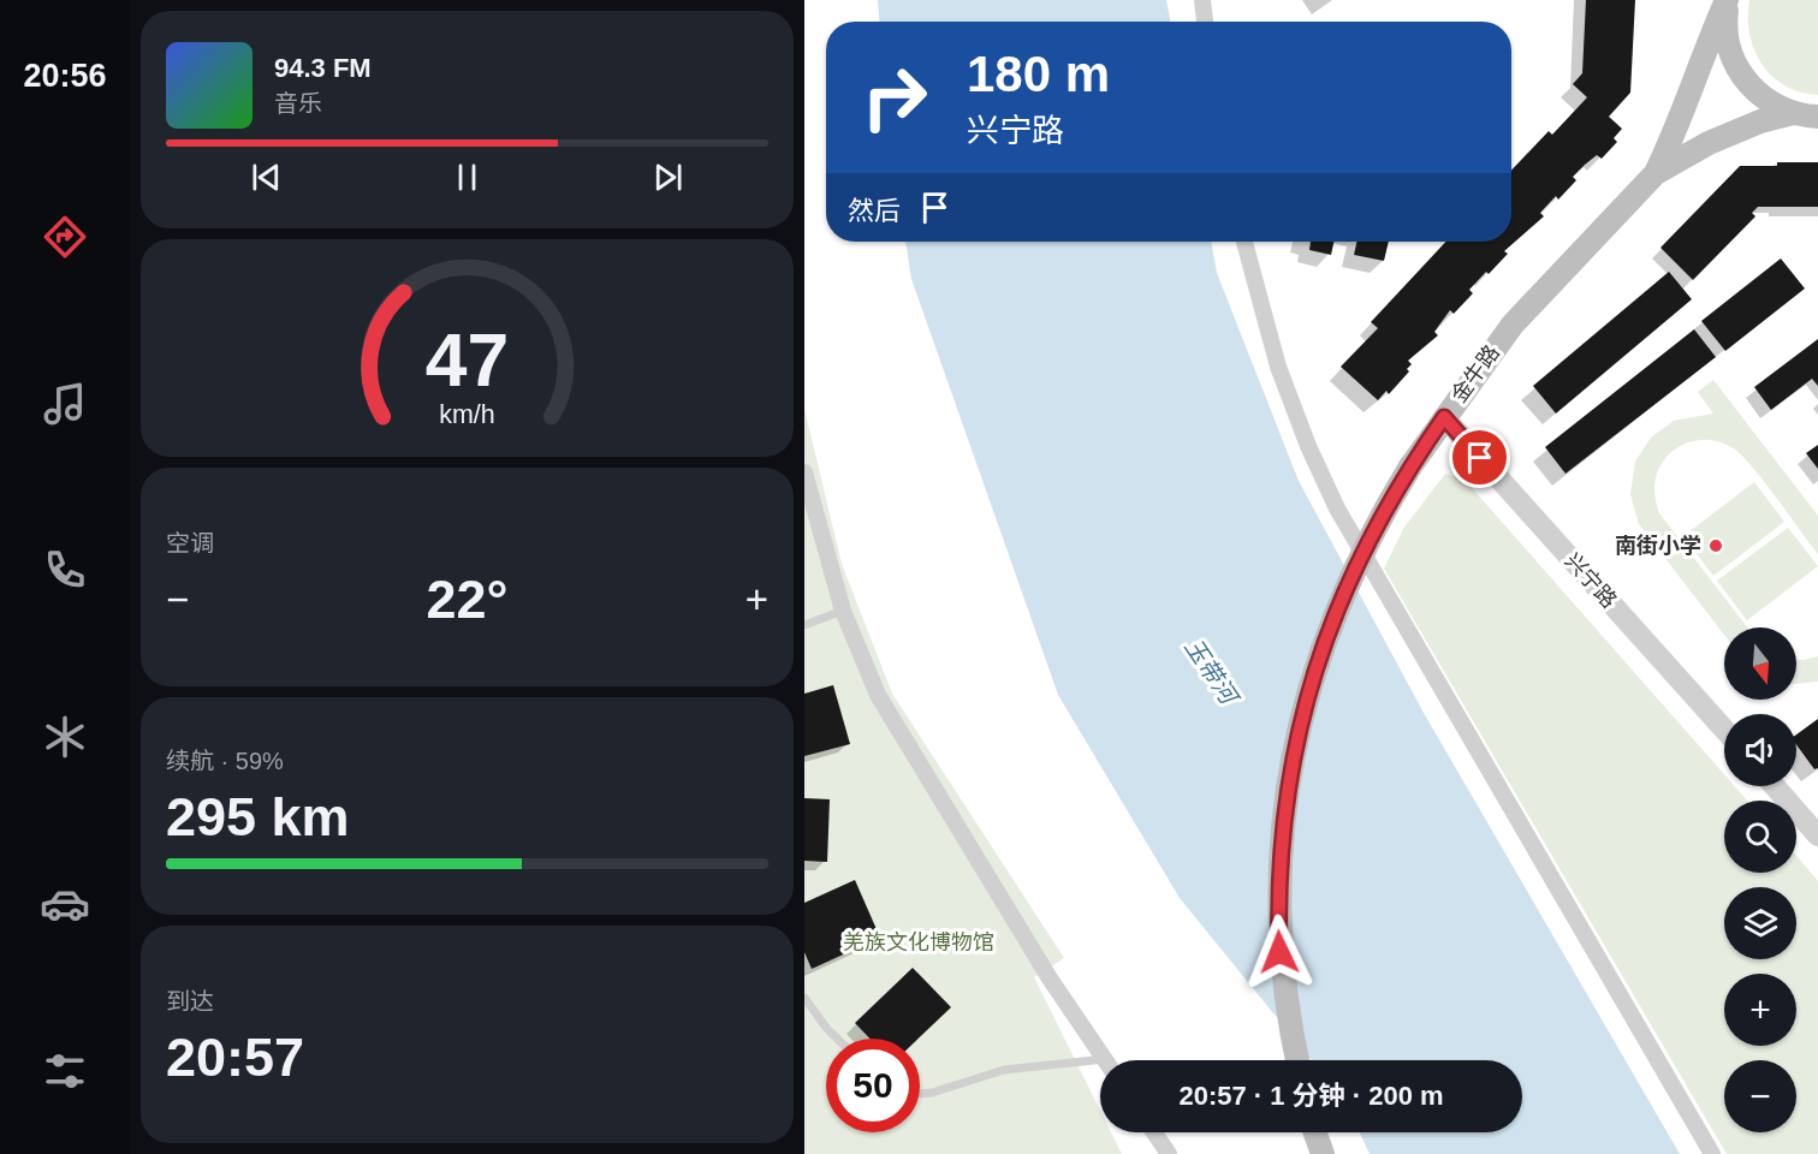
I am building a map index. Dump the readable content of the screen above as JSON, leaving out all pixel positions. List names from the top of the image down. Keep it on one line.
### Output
{"streets":{"main road":["金牛路"],"street":["兴宁路"]},"crossings":[["金牛路","兴宁路"]],"water":["玉带河"],"parks":["羌族文化博物馆"],"places":["南街小学"],"north":"bottom","page":{"tabs":"20:56","turn":["180 m","兴宁路"],"song":["94.3 FM","音乐"],"then":"然后","tile":["空调",["续航 · 59%","295 km"],["到达","20:57"]],"heat":["−","22°","+"],"map_buttons":["+","−"],"limit":"50","trip":"20:57 · 1 分钟 · 200 m","gauge":["47","km/h"]}}
